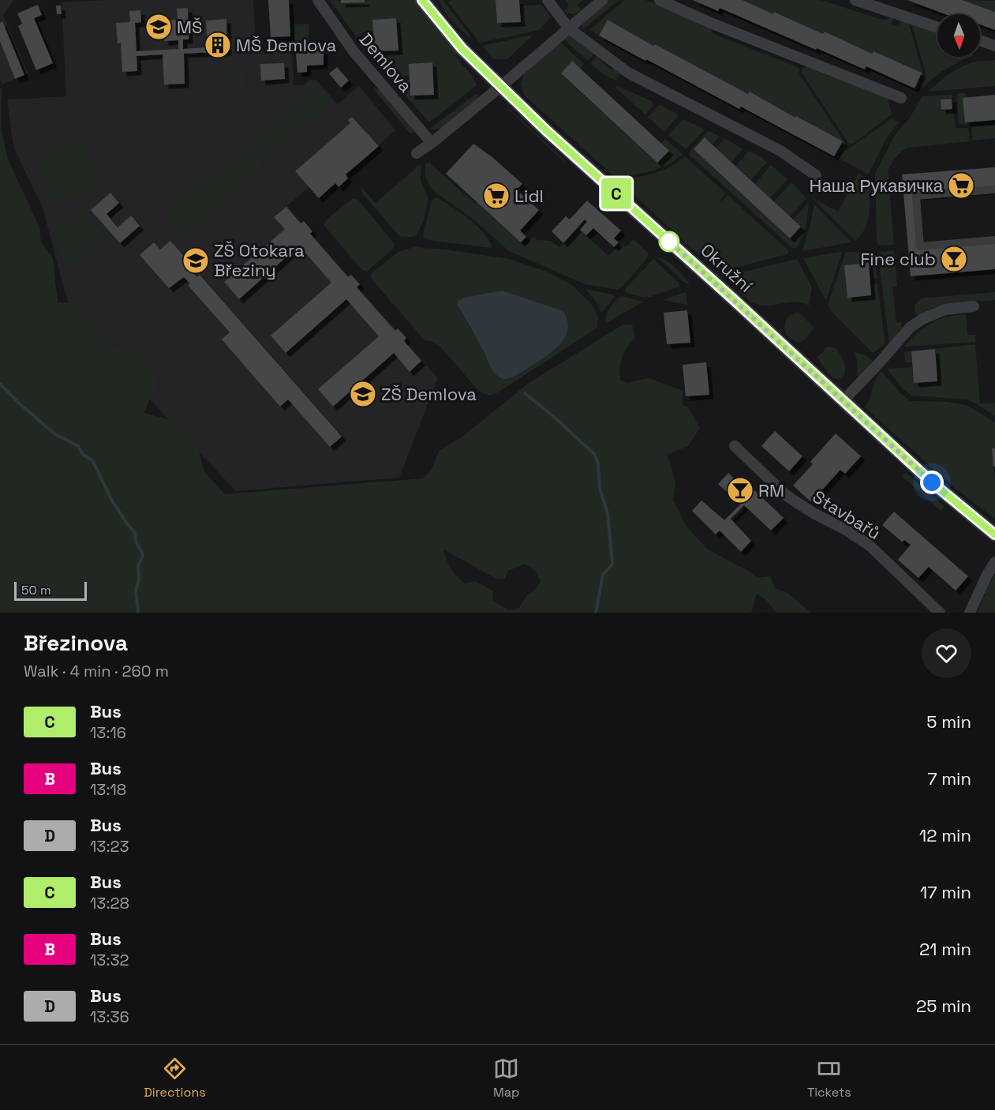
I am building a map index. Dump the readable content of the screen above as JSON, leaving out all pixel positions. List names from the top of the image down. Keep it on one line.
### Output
{"streets":{"street":["Demlova","Okružní","Stavbařů"]},"places":{"school or university":["MŠ","ZŠ Otokara Březiny","ZŠ Demlova"],"building":["MŠ Demlova"],"supermarket":["Наша Рукавичка","Lidl"],"bar":["Fine club","RM"]},"lines":["bus line C"],"scale_bar":"50 m","north":"bottom","page":{"on_map":"C","scale":"50 m","heading":["Březinova","Walk · 4 min · 260 m"],"list":[{"mark":"C","name":"Bus","note":"13:16","value":"5 min"},{"mark":"B","name":"Bus","note":"13:18","value":"7 min"},{"mark":"D","name":"Bus","note":"13:23","value":"12 min"},{"mark":"C","name":"Bus","note":"13:28","value":"17 min"},{"mark":"B","name":"Bus","note":"13:32","value":"21 min"},{"mark":"D","name":"Bus","note":"13:36","value":"25 min"}],"tabs":["Directions","Map","Tickets"]}}
